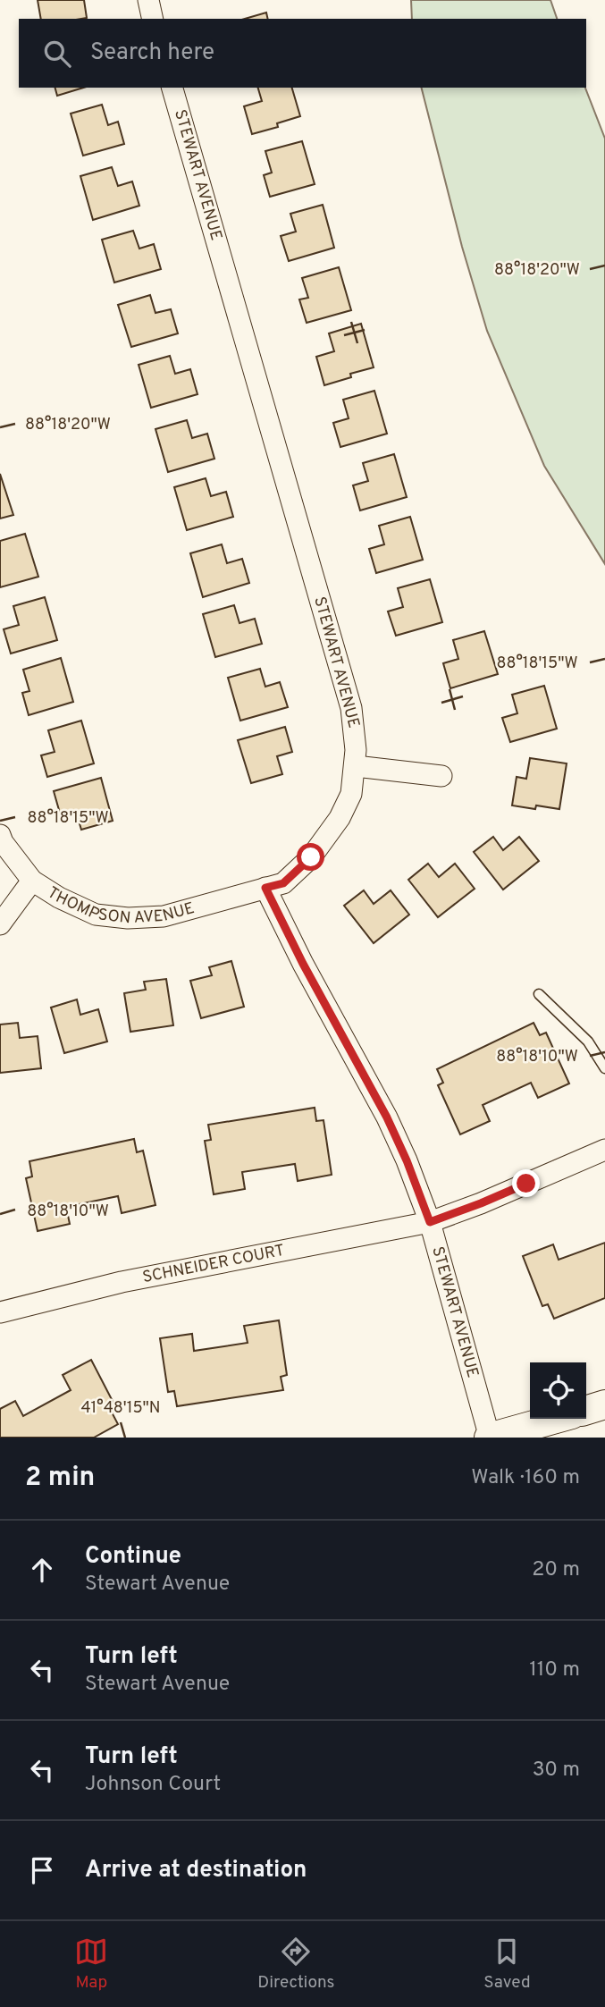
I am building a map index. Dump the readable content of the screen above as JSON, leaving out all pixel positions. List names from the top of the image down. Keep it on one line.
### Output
{"streets":{"street":["STEWART AVENUE","THOMPSON AVENUE","SCHNEIDER COURT"]},"crossings":[["STEWART AVENUE","THOMPSON AVENUE"],["STEWART AVENUE","SCHNEIDER COURT"]],"page":{"search":"Search here","heading":["2 min","Walk · 160 m"],"list":[["Continue","Stewart Avenue","20 m"],["Turn left","Stewart Avenue","110 m"],["Turn left","Johnson Court","30 m"],"Arrive at destination"],"nav":["Map","Directions","Saved"]},"coordinates":["88°18'20\"W","88°18'15\"W","88°18'10\"W","41°48'15\"N"]}
